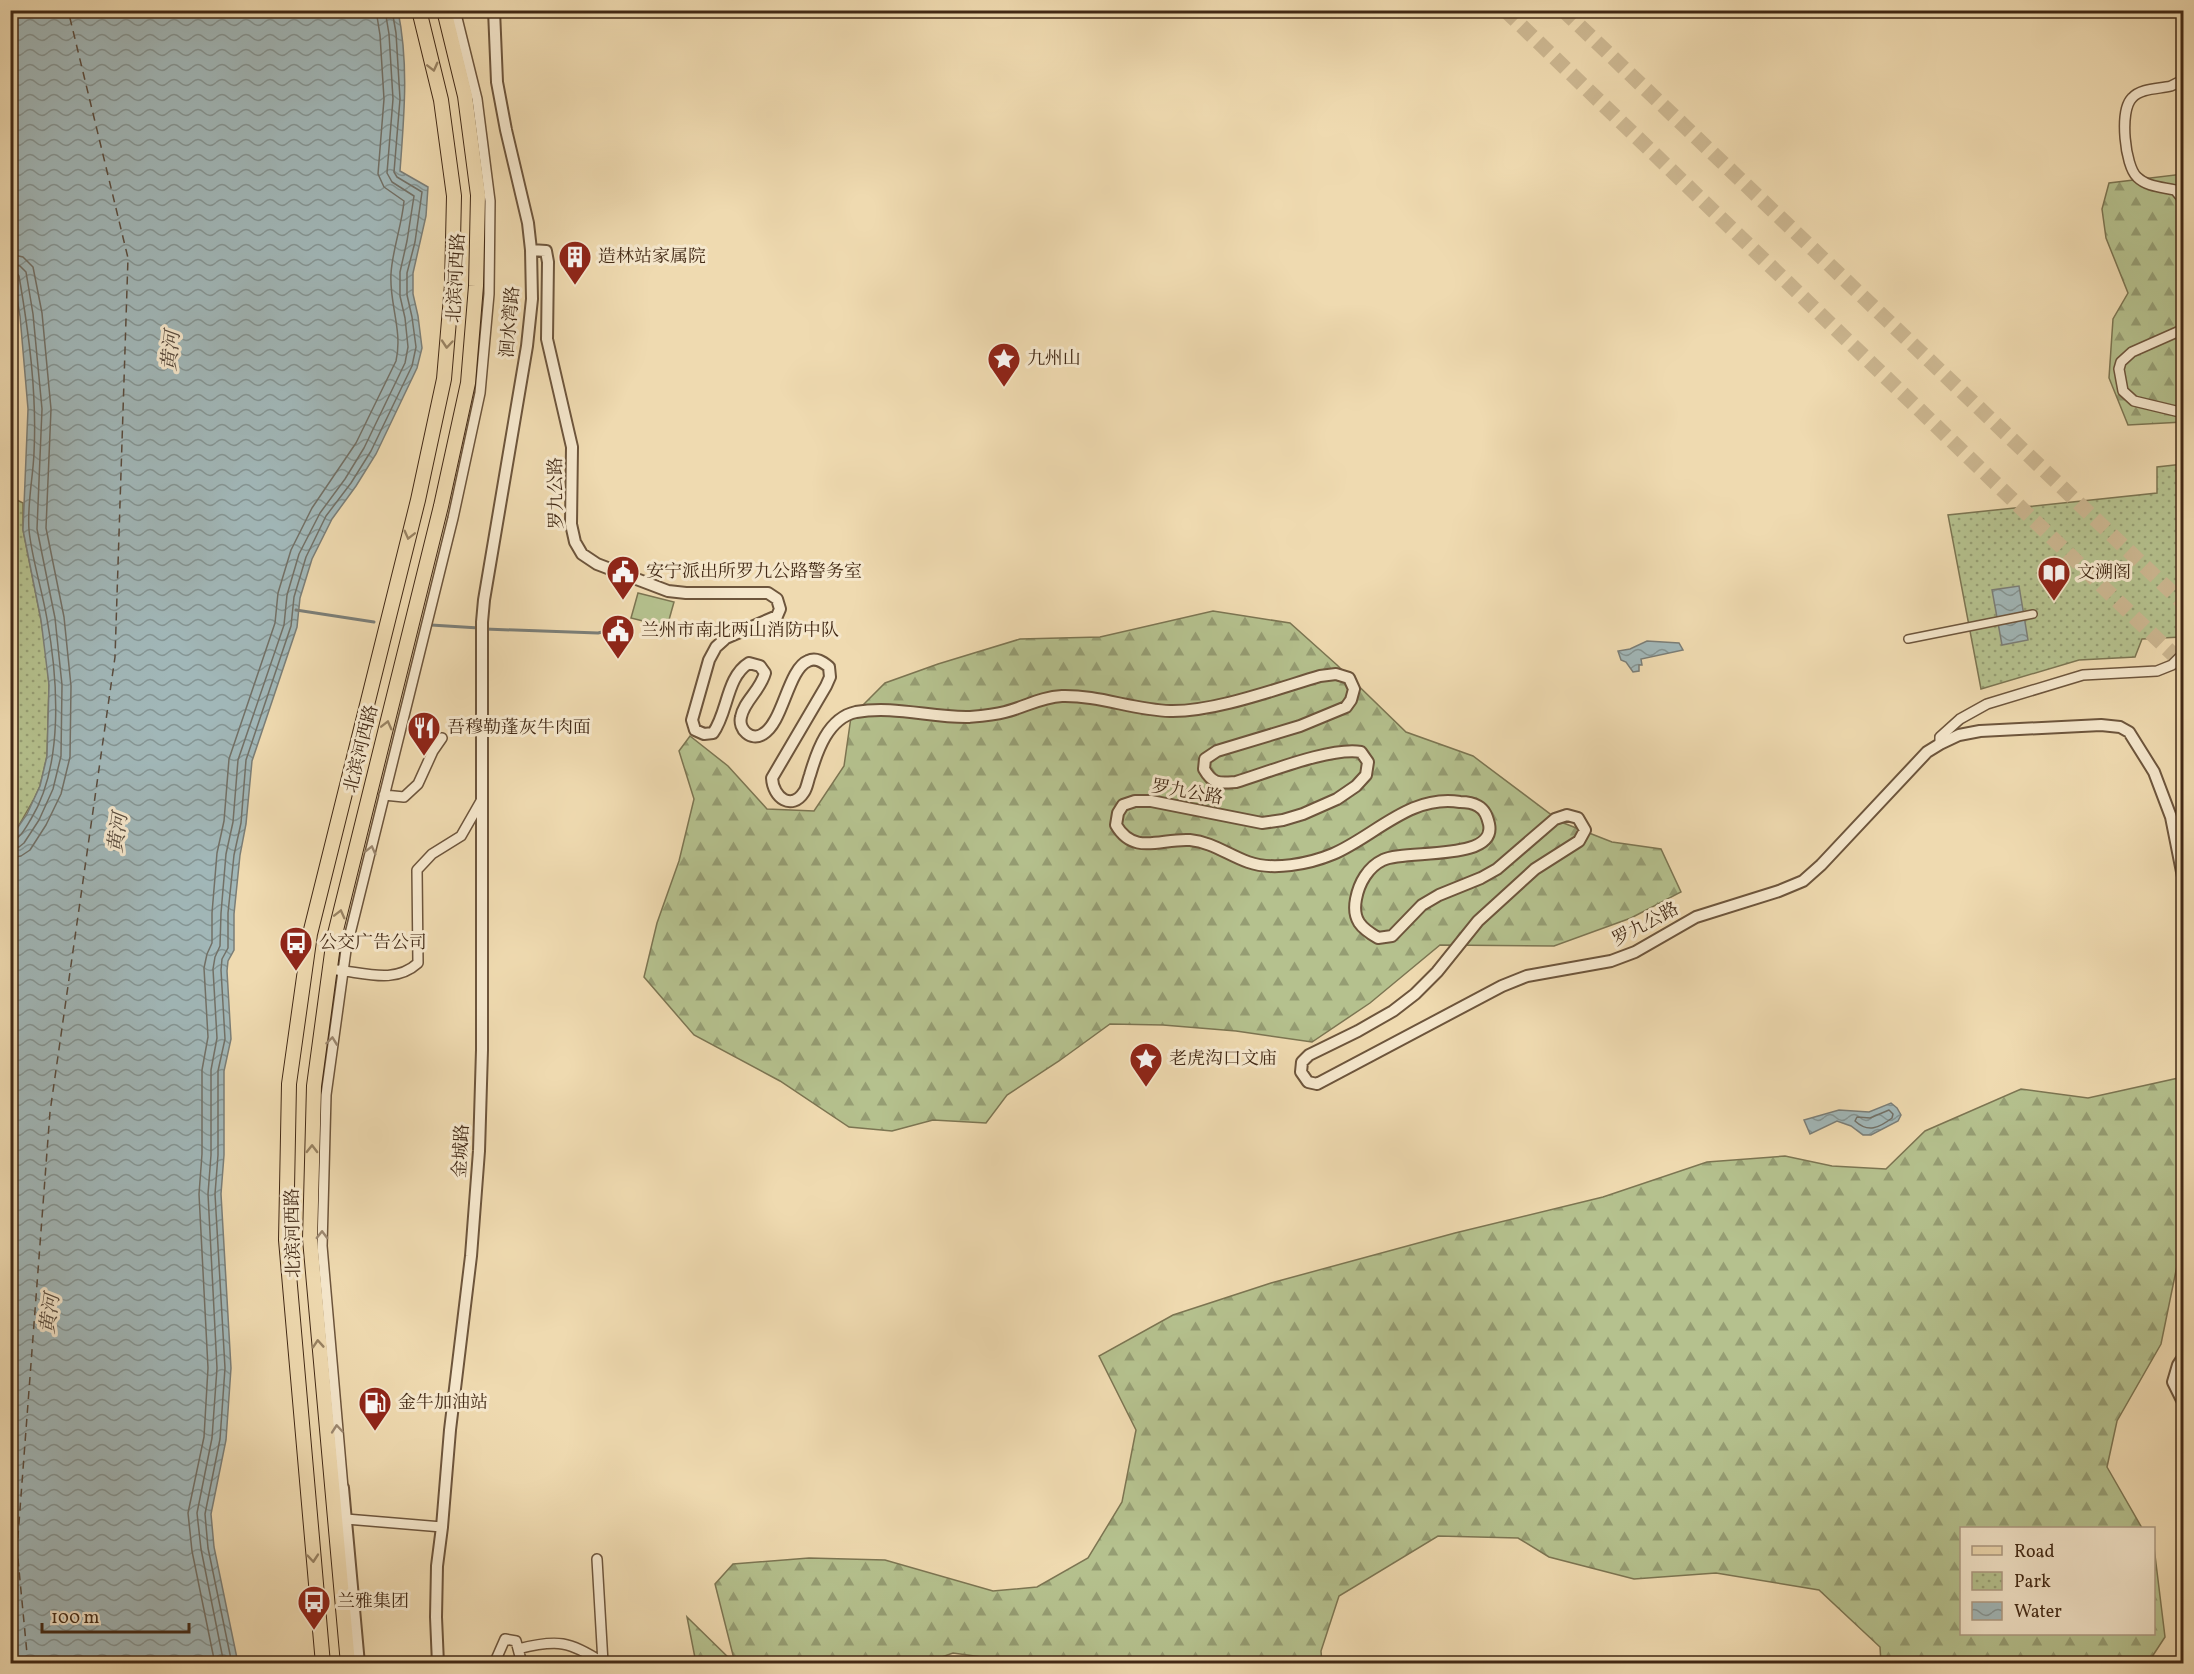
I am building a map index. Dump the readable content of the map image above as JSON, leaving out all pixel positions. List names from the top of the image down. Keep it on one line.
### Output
{"streets":{"main road":["北滨河西路"],"street":["洄水湾路","罗九公路","金城路"]},"crossings":[["洄水湾路","罗九公路"],["洄水湾路","金城路"]],"water":["黄河"],"places":{"building":["造林站家属院"],"place":["九州山","老虎沟口文庙"],"public building":["安宁派出所罗九公路警务室","兰州市南北两山消防中队"],"library":["文溯阁"],"restaurant":["吾穆勒蓬灰牛肉面"],"bus stop":["公交广告公司","兰雅集团"],"fuel station":["金牛加油站"]},"legend":["Road","Park","Water"],"scale_bar":"100 m"}
